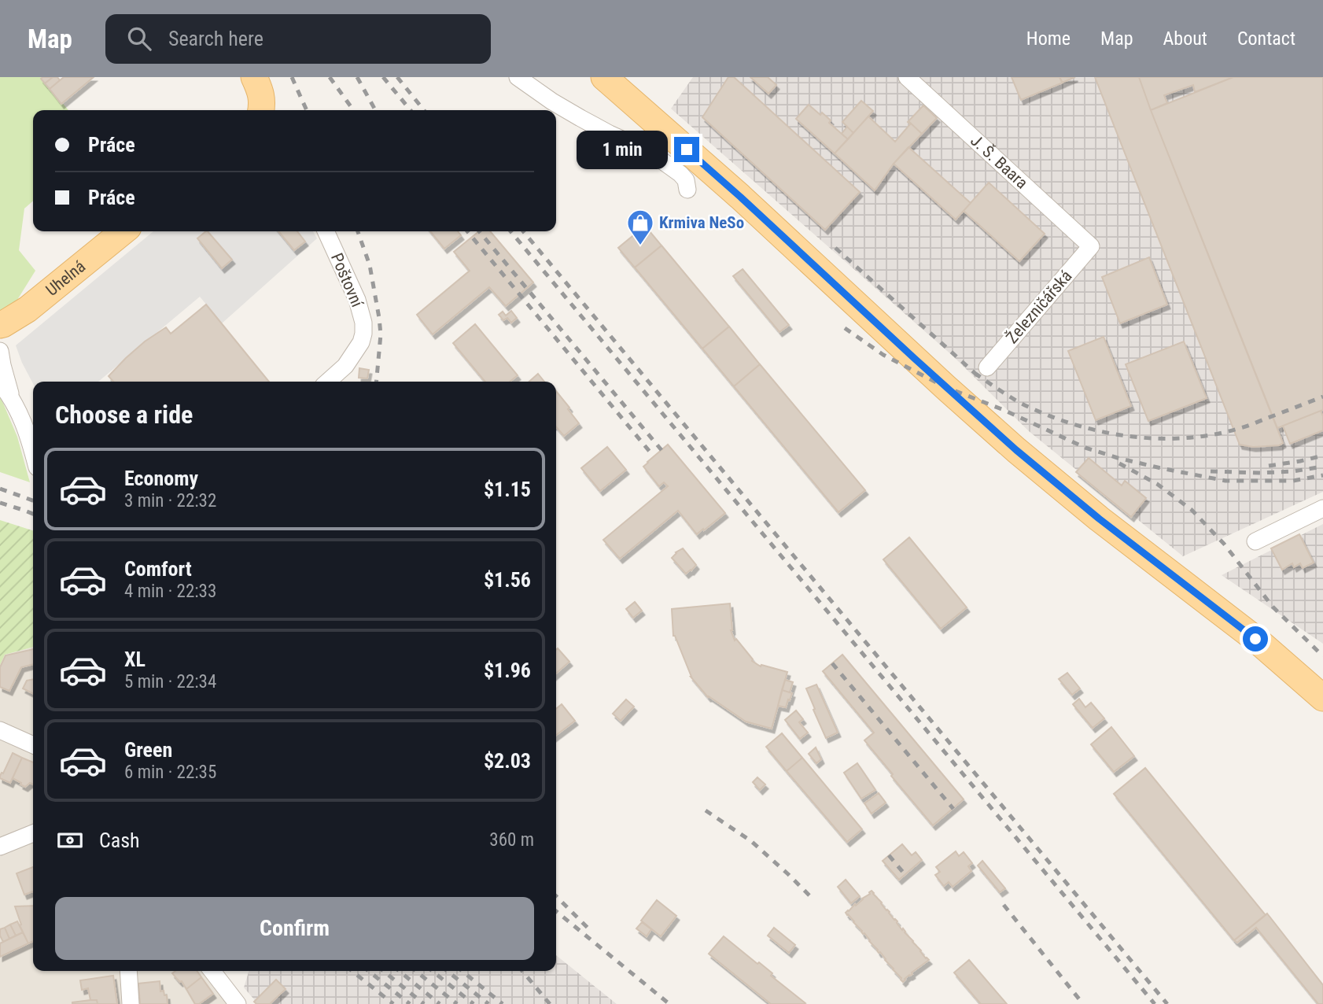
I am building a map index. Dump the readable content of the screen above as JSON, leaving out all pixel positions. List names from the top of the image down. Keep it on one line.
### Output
{"streets":{"main road":["Uhelná"],"street":["J. Š. Baara","Poštovní","Železničářská"]},"crossings":[["J. Š. Baara","Železničářská"]],"places":{"shop":["Krmiva NeSo"]},"page":{"header":"Map","search":"Search here","nav":["Home","Map","About","Contact"],"banner":["Práce","Práce"],"bubble":"1 min","heading":"Choose a ride","list":[{"name":"Economy","note":"3 min · 22:32","value":"$1.15"},{"name":"Comfort","note":"4 min · 22:33","value":"$1.56"},{"name":"XL","note":"5 min · 22:34","value":"$1.96"},{"name":"Green","note":"6 min · 22:35","value":"$2.03"}],"pay":["Cash","360 m"],"buttons":"Confirm"}}
